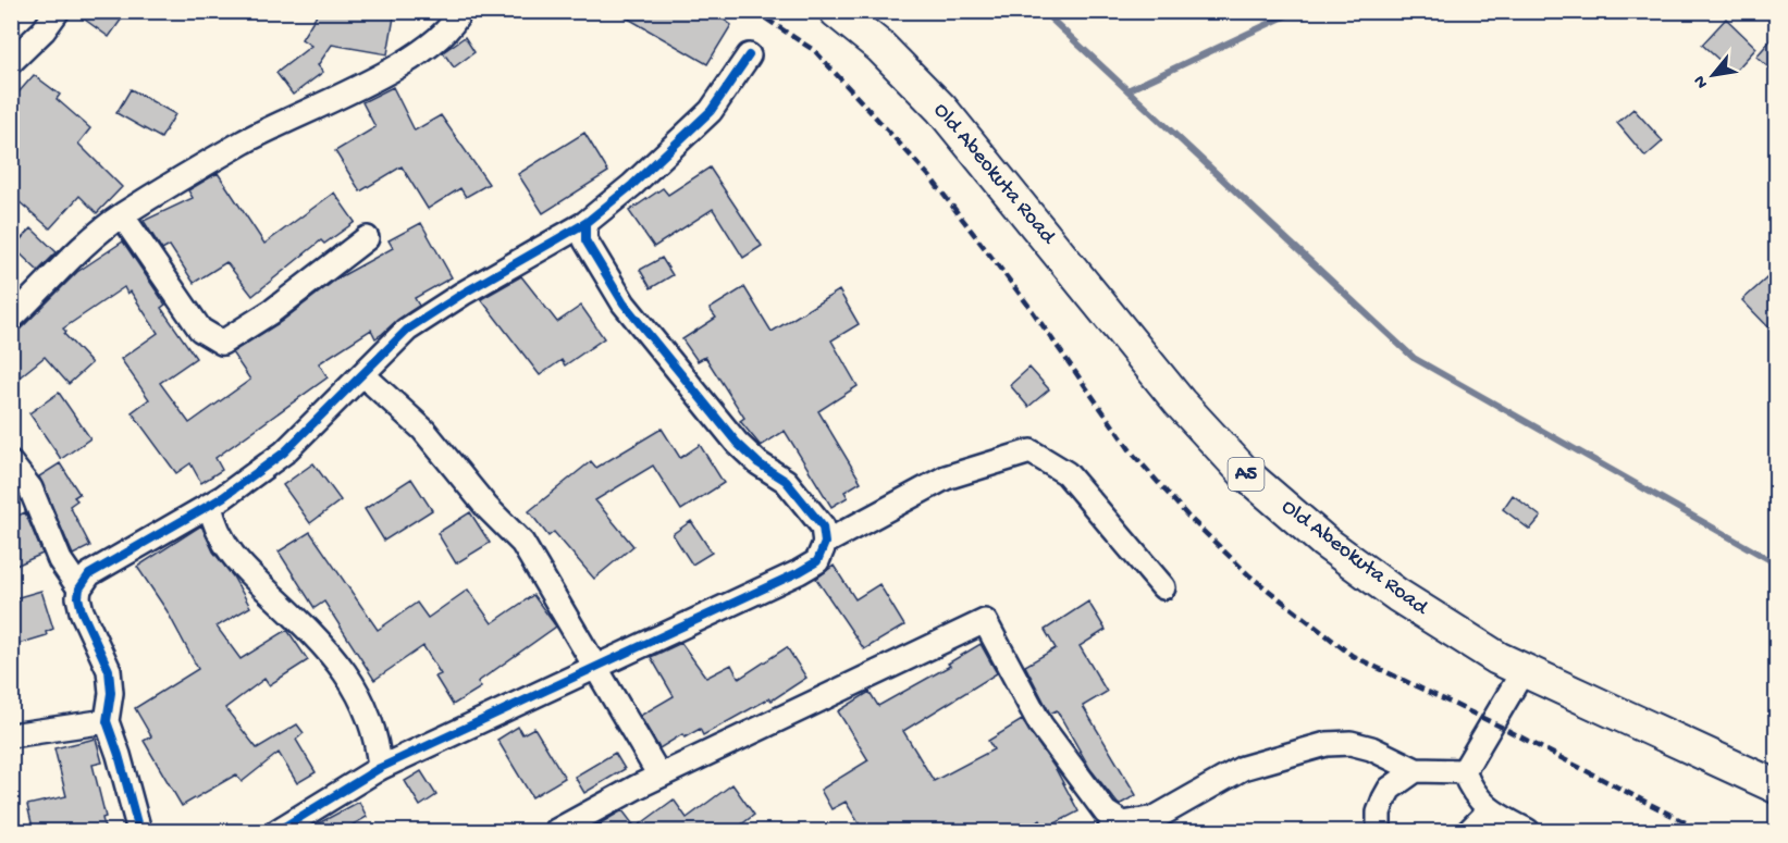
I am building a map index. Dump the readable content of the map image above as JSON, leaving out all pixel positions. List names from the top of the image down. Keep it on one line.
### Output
{"streets":{"highway":["Old Abeokuta Road","A5"]},"north":"bottom left"}
